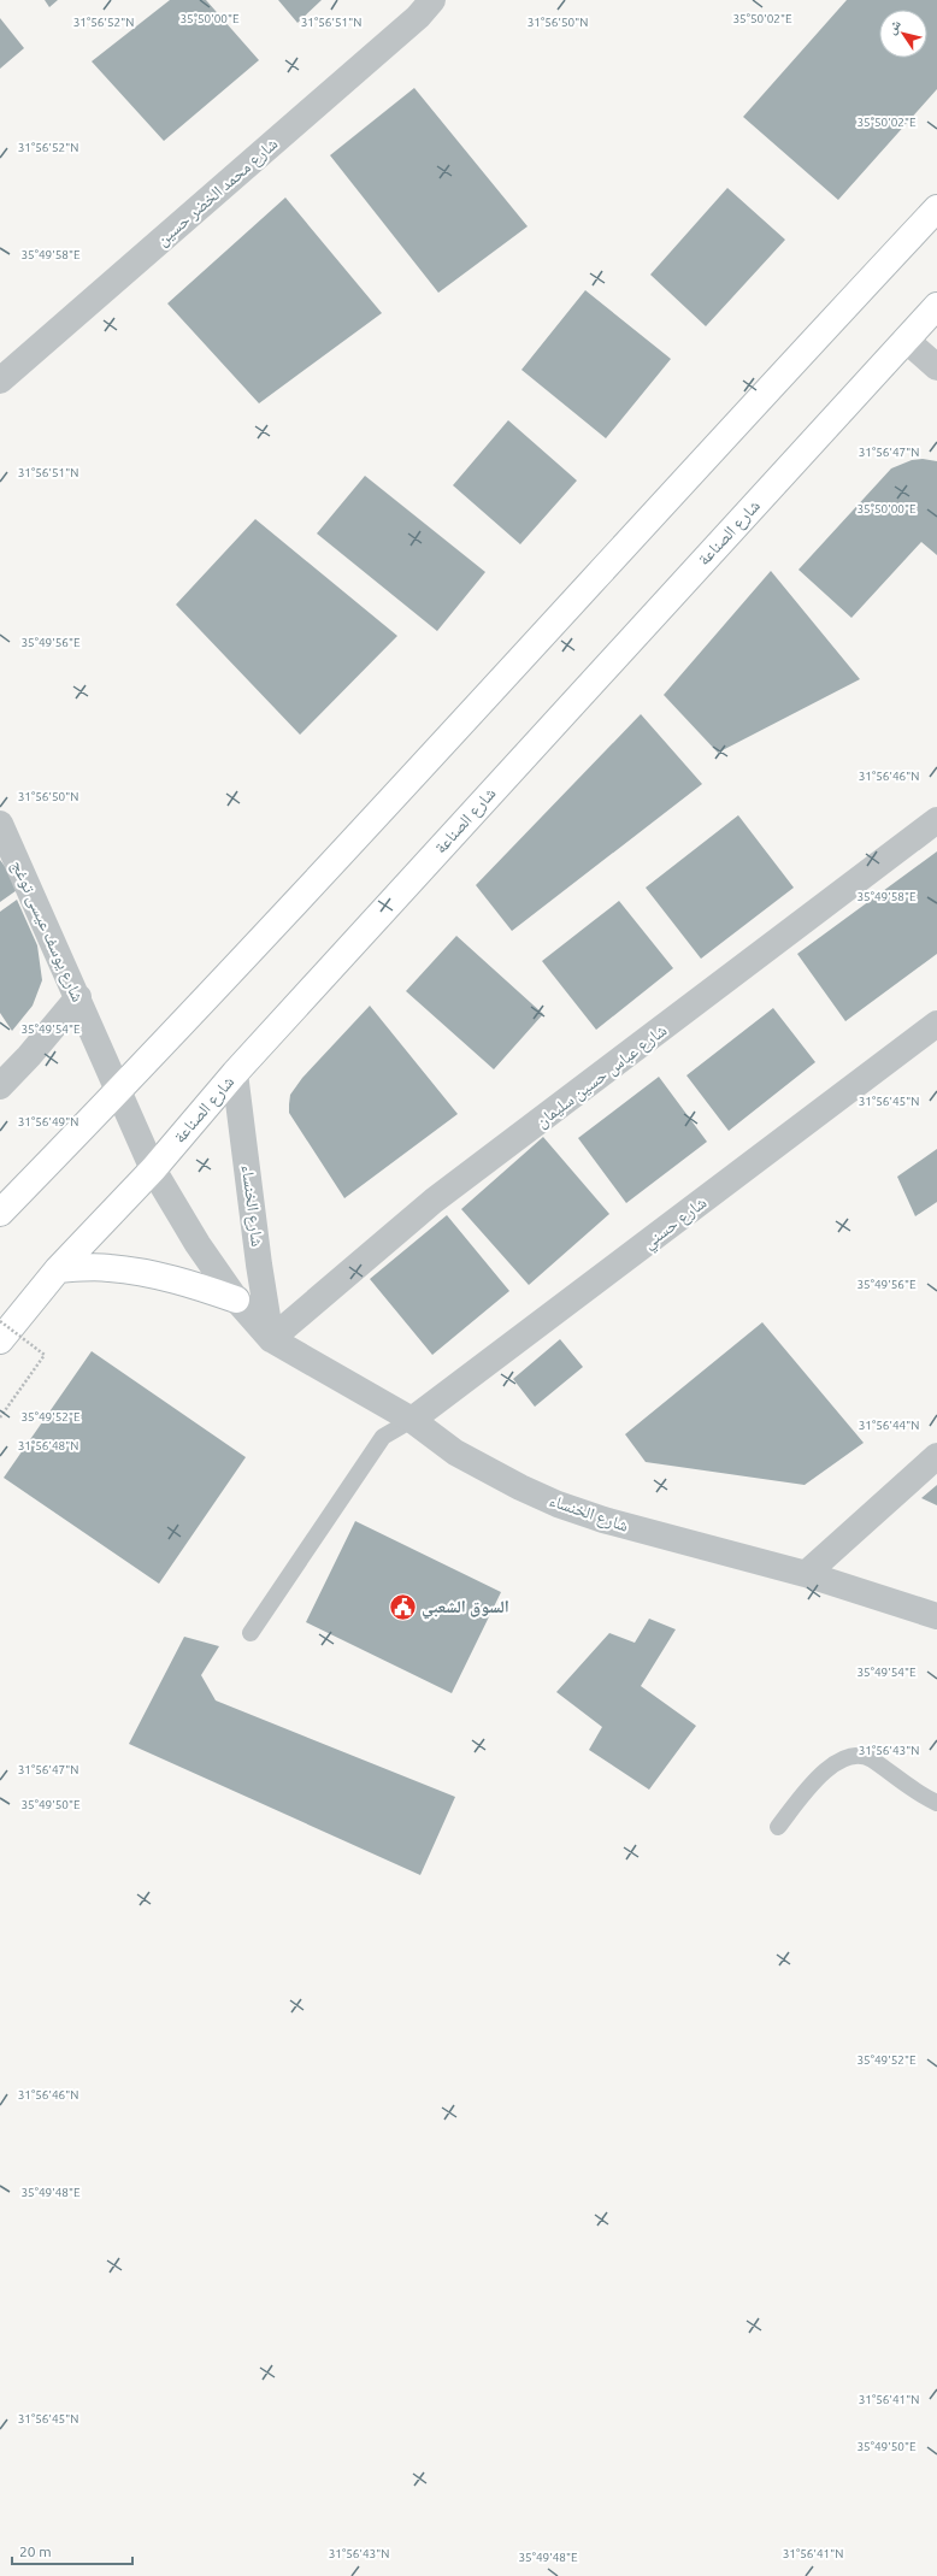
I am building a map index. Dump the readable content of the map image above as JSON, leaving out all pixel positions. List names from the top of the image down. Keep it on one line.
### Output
{"streets":{"main road":["شارع الصناعة"],"street":["شارع محمد الخضر حسين","شارع يوسف عيسى توغج","شارع عباس حسين سليمان","شارع الخنساء","شارع حسني"]},"crossings":[["شارع الصناعة","شارع يوسف عيسى توغج"],["شارع الصناعة","شارع الخنساء"],["شارع يوسف عيسى توغج","شارع الخنساء"],["شارع عباس حسين سليمان","شارع الخنساء"],["شارع الخنساء","شارع حسني"]],"places":{"public building":["السوق الشعبي"]},"scale_bar":"20 m","north":"top left","coordinates":["35°50'00\"E","35°50'02\"E","31°56'52\"N","31°56'51\"N","31°56'50\"N","35°49'58\"E","31°56'47\"N","35°49'56\"E","31°56'46\"N","35°49'54\"E","31°56'45\"N","31°56'49\"N","35°49'52\"E","31°56'44\"N","31°56'48\"N","31°56'43\"N","35°49'50\"E","35°49'48\"E","31°56'41\"N"]}
